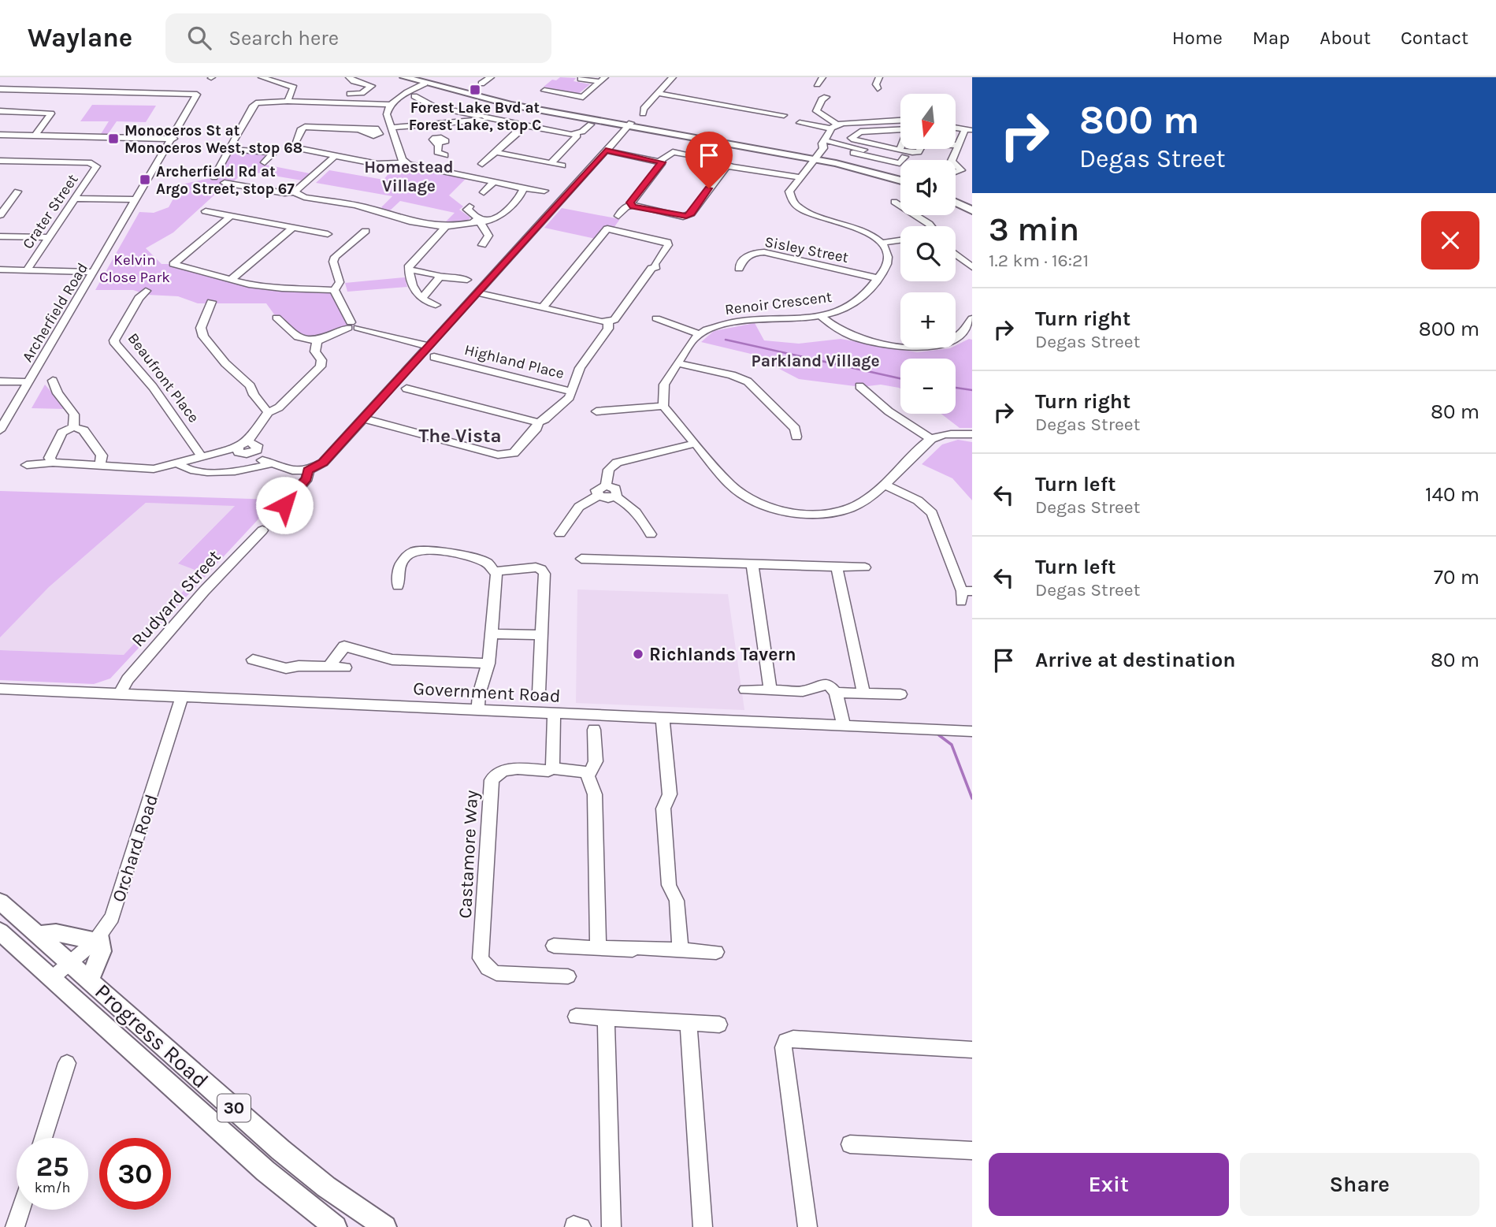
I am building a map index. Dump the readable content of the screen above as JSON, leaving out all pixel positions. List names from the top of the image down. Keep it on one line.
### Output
{"streets":{"main road":["Progress Road","30"],"street":["Crater Street","Sisley Street","Renoir Crescent","Archerfield Road","Highland Place","Beaufront Place","Rudyard Street","Government Road","Orchard Road","Castamore Way"]},"crossings":[["Sisley Street","Renoir Crescent"],["Rudyard Street","Government Road"],["Government Road","Orchard Road"],["Orchard Road","Progress Road"]],"districts":["Homestead Village","Parkland Village","The Vista"],"parks":["Kelvin Close Park"],"places":{"transit":["Forest Lake Bvd at Forest Lake, stop C","Monoceros St at Monoceros West, stop 68","Archerfield Rd at Argo Street, stop 67"],"other":["Richlands Tavern"]},"north":"bottom","page":{"header":"Waylane","search":"Search here","nav":["Home","Map","About","Contact"],"turn":["800 m","Degas Street"],"map_buttons":["+","−"],"heading":["3 min","1.2 km · 16:21"],"list":[{"name":"Turn right","note":"Degas Street","value":"800 m"},{"name":"Turn right","note":"Degas Street","value":"80 m"},{"name":"Turn left","note":"Degas Street","value":"140 m"},{"name":"Turn left","note":"Degas Street","value":"70 m"},{"name":"Arrive at destination","value":"80 m"}],"speed":"25 km/h","limit":"30","buttons":["Exit","Share"]}}
